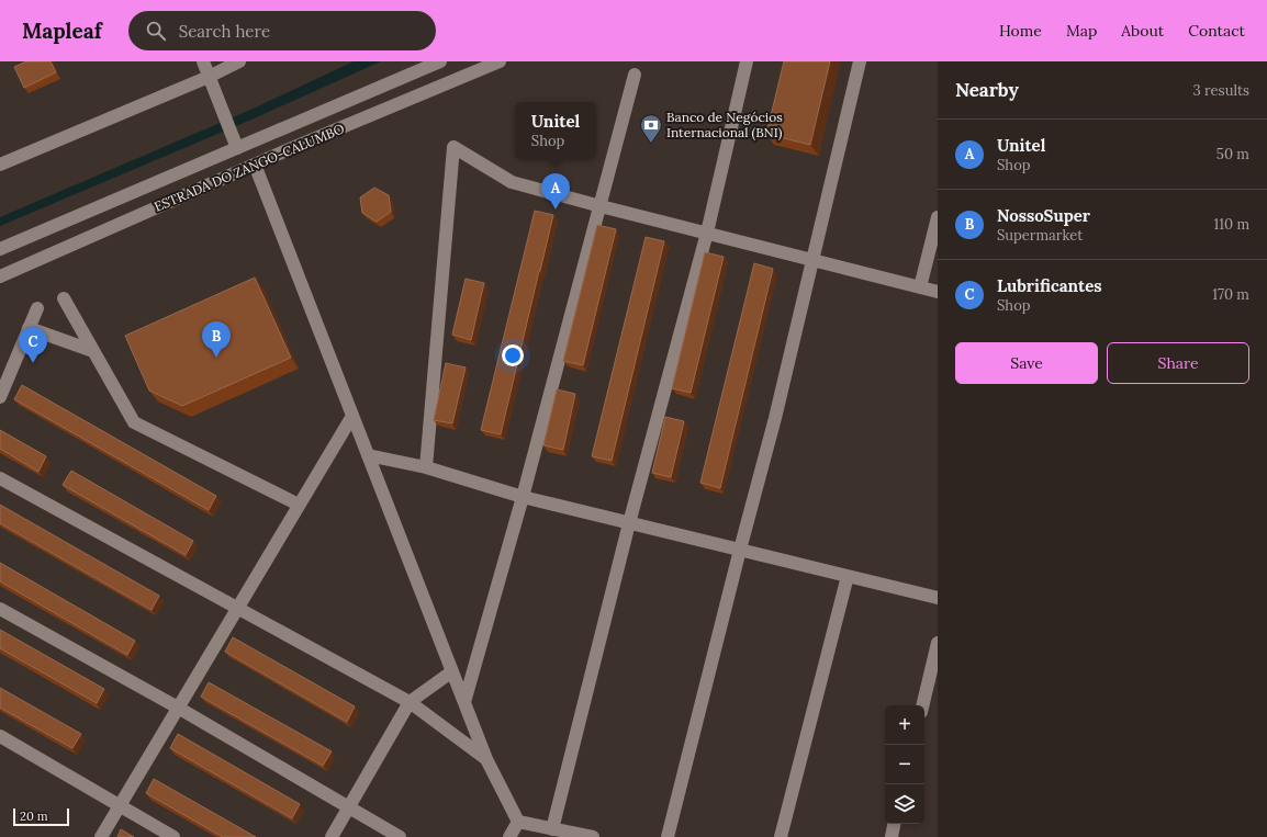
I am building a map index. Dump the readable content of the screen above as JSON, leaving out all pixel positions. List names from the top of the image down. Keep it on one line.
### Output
{"streets":{"street":["ESTRADA DO ZANGO-CALUMBO"]},"places":{"bank":["Banco de Negócios Internacional (BNI)"]},"scale_bar":"20 m","page":{"header":"Mapleaf","search":"Search here","nav":["Home","Map","About","Contact"],"heading":["Nearby","3 results"],"popup":["Unitel","Shop"],"list":[{"mark":"A","name":"Unitel","note":"Shop","value":"50 m"},{"mark":"B","name":"NossoSuper","note":"Supermarket","value":"110 m"},{"mark":"C","name":"Lubrificantes","note":"Shop","value":"170 m"}],"pins":["A","B","C"],"buttons":["Save","Share"],"map_buttons":["+","−"],"scale":"20 m"}}
